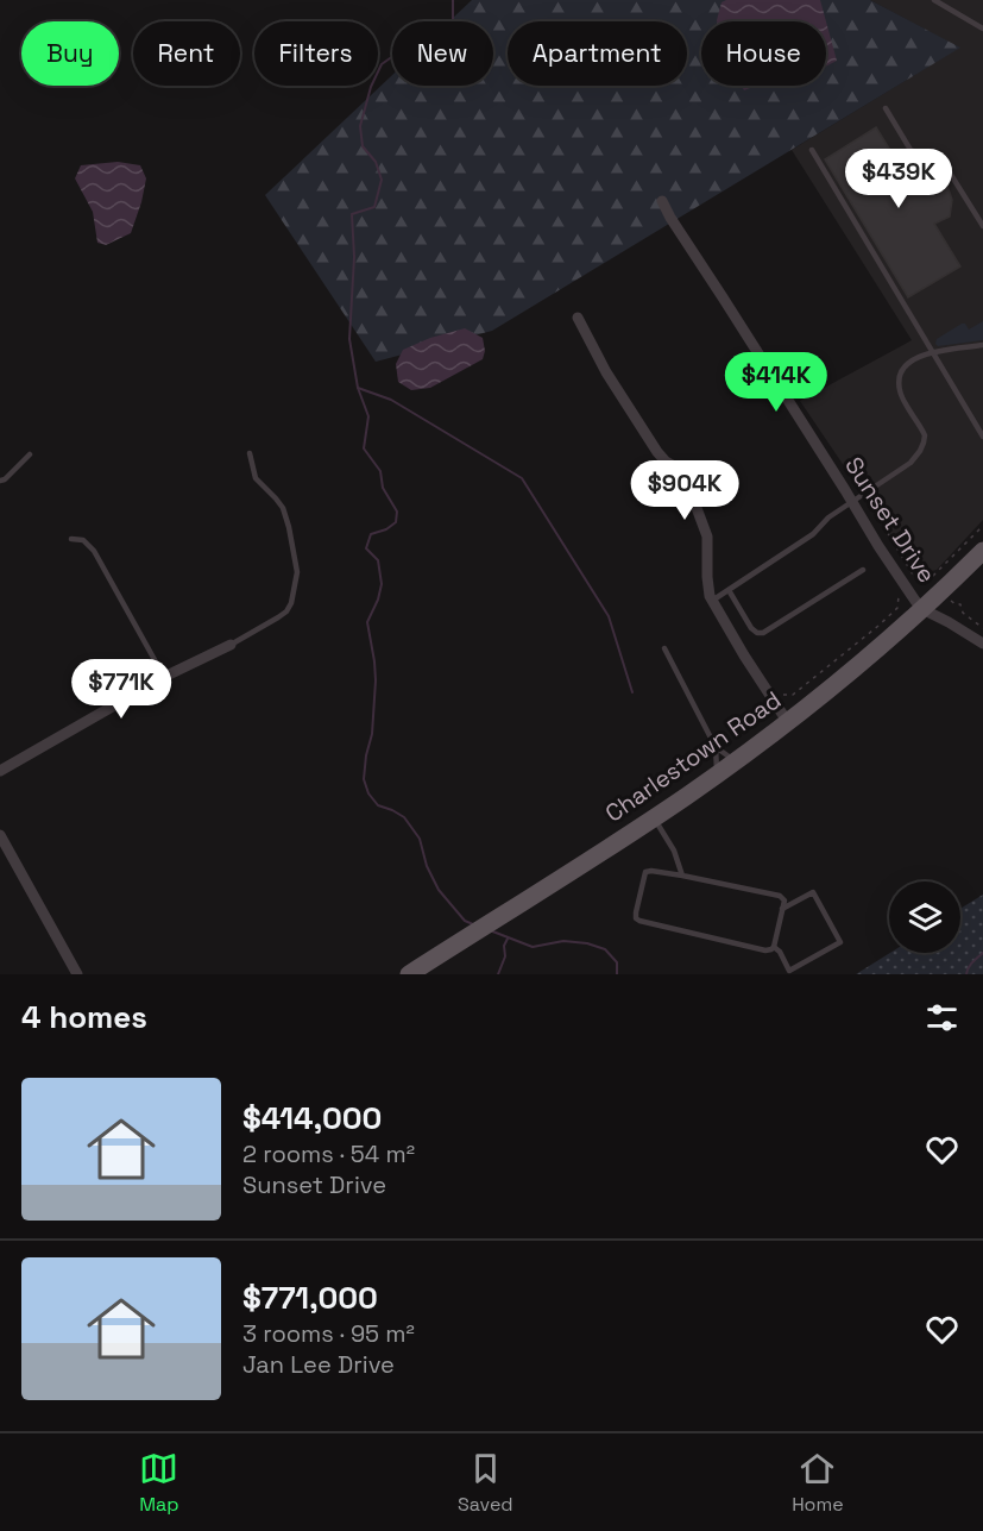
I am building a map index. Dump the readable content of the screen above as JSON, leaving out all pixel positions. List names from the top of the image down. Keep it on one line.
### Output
{"streets":{"main road":["Charlestown Road"],"street":["Sunset Drive"]},"crossings":[["Sunset Drive","Charlestown Road"]],"page":{"chip":["Buy","Rent","Filters","New","Apartment","House"],"price":["$439K","$414K","$904K","$771K"],"heading":"4 homes","list":[{"name":"$414,000","note":"2 rooms · 54 m² · Sunset Drive"},{"name":"$771,000","note":"3 rooms · 95 m² · Jan Lee Drive"}],"tabs":["Map","Saved","Home"]}}
